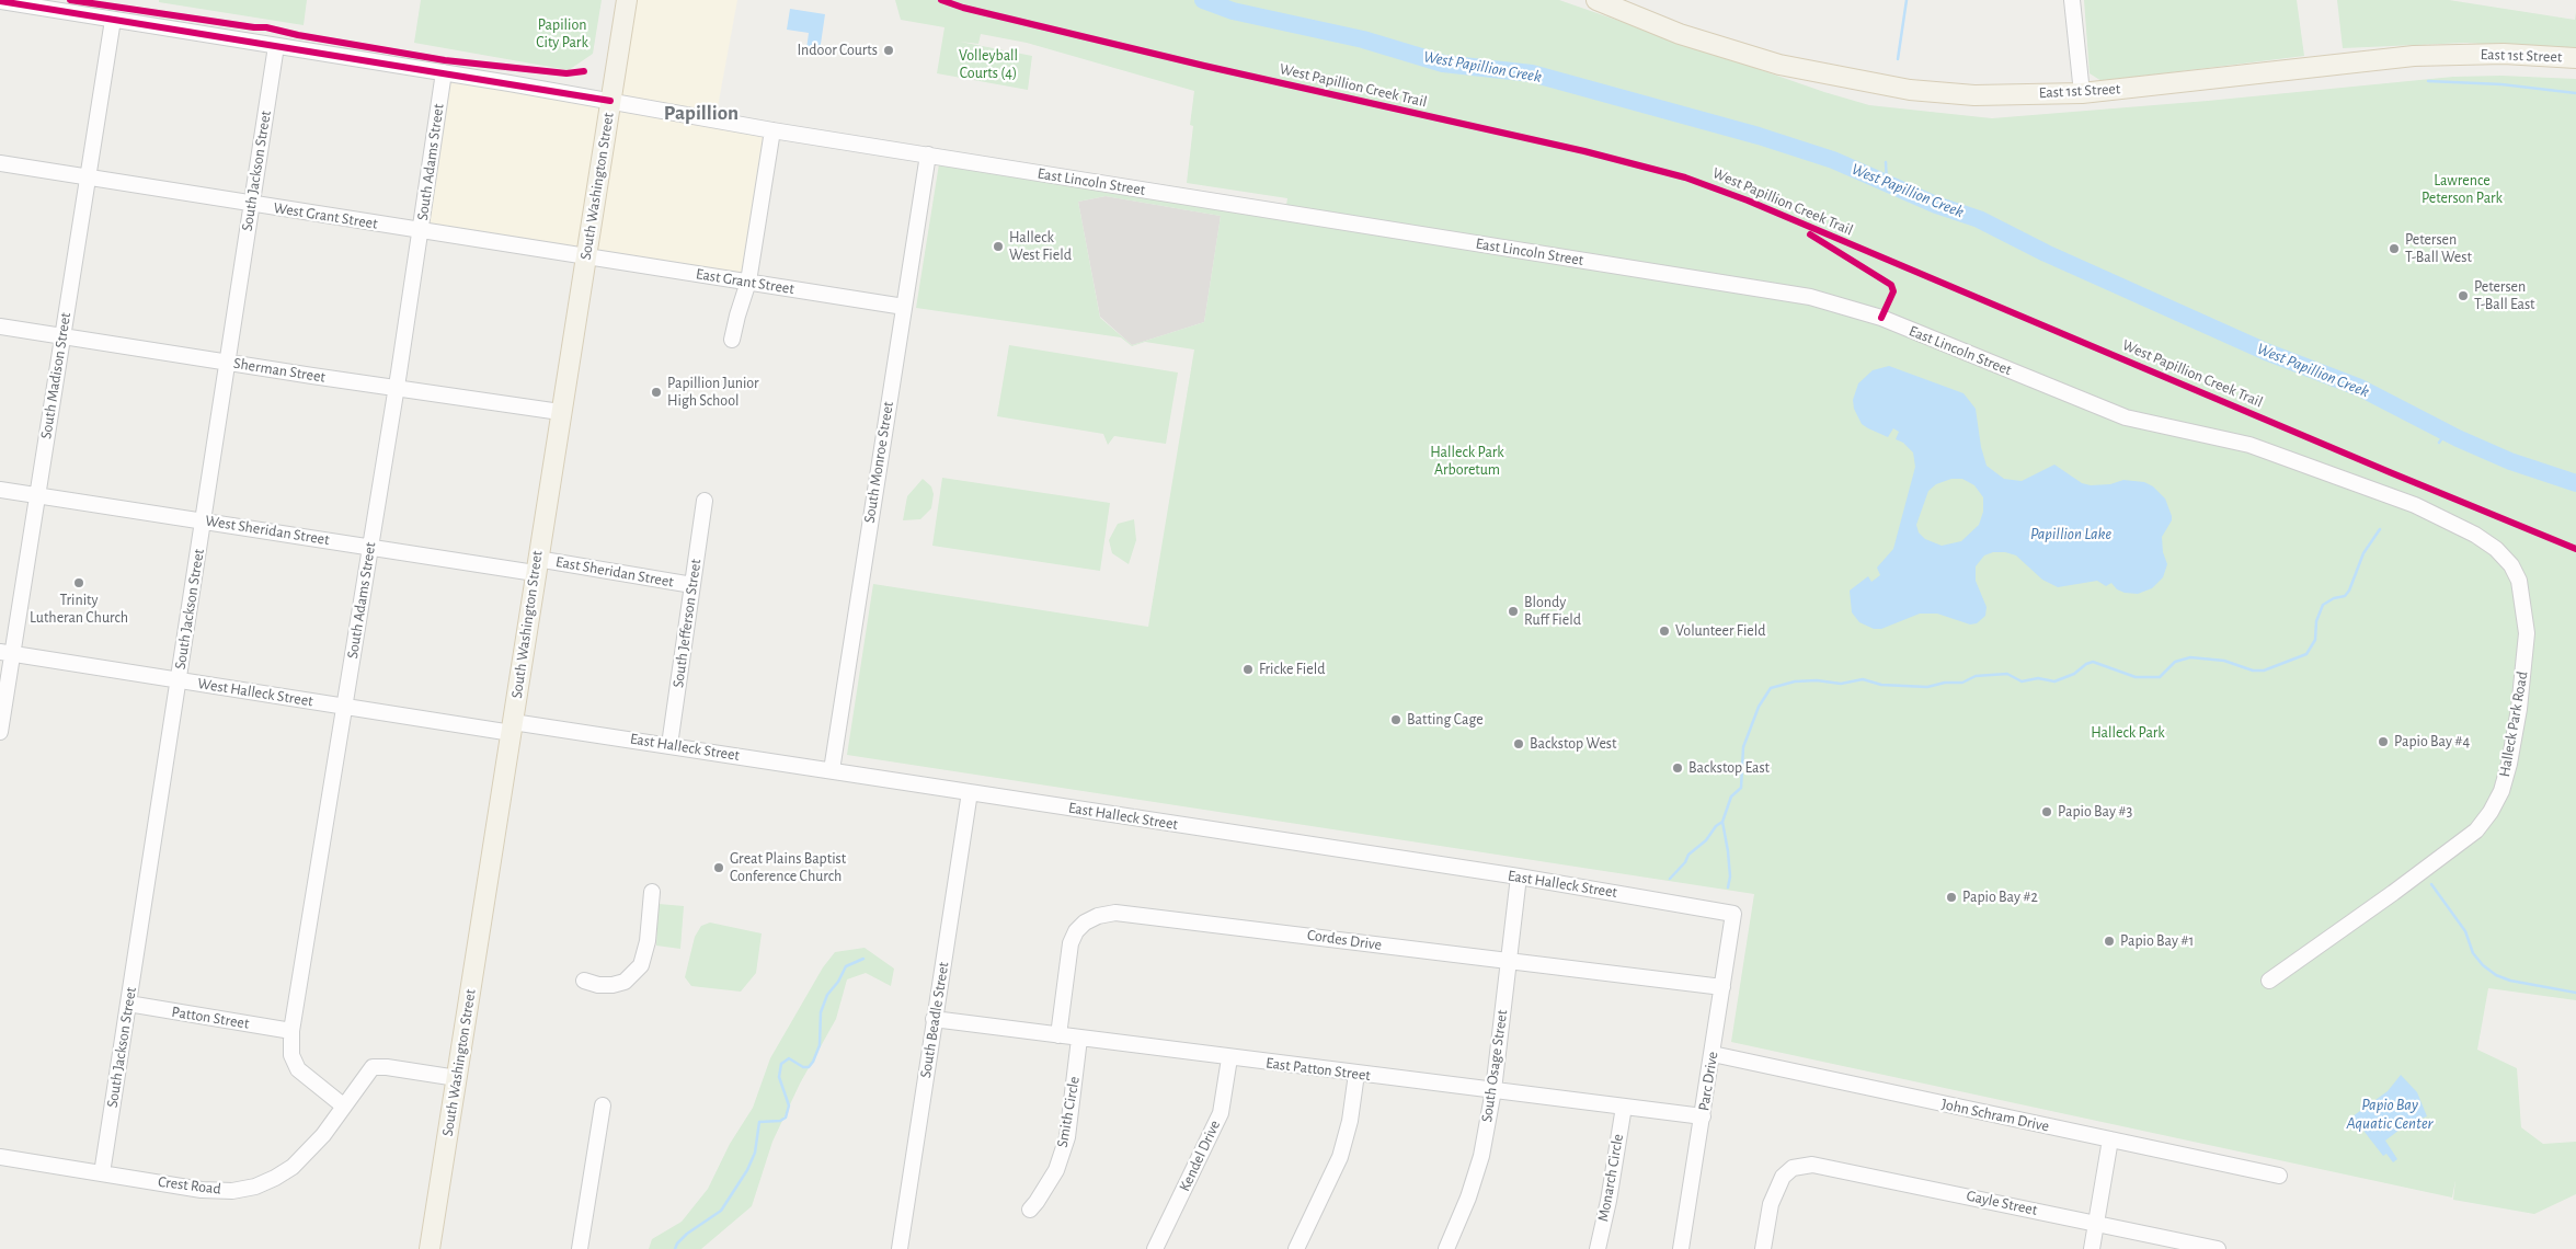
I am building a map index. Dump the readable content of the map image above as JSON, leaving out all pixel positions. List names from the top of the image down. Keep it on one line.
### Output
{"streets":{"main road":["East 1st Street","South Washington Street"],"street":["South Adams Street","South Jackson Street","East Lincoln Street","West Grant Street","East Grant Street","Sherman Street","South Madison Street","South Monroe Street","West Sheridan Street","East Sheridan Street","South Jefferson Street","West Halleck Street","Halleck Park Road","East Halleck Street","Cordes Drive","Patton Street","South Beadle Street","South Osage Street","East Patton Street","Parc Drive","Smith Circle","John Schram Drive","Kendel Drive","Monarch Circle","Crest Road","Gayle Street"],"cycle path":["West Papillion Creek Trail"]},"crossings":[["South Adams Street","East Lincoln Street"],["South Adams Street","West Grant Street"],["South Adams Street","Sherman Street"],["South Adams Street","West Sheridan Street"],["South Adams Street","West Halleck Street"],["South Adams Street","Patton Street"],["South Adams Street","Crest Road"],["South Jackson Street","East Lincoln Street"],["South Jackson Street","West Grant Street"],["South Jackson Street","Sherman Street"],["South Jackson Street","West Sheridan Street"],["South Jackson Street","West Halleck Street"],["South Jackson Street","Patton Street"],["South Jackson Street","Crest Road"],["East Lincoln Street","South Washington Street"],["East Lincoln Street","South Madison Street"],["East Lincoln Street","South Monroe Street"],["East Lincoln Street","Halleck Park Road"],["South Washington Street","West Grant Street"],["South Washington Street","East Grant Street"],["South Washington Street","Sherman Street"],["South Washington Street","West Sheridan Street"],["South Washington Street","East Sheridan Street"],["South Washington Street","West Halleck Street"],["South Washington Street","East Halleck Street"],["South Washington Street","Crest Road"],["West Grant Street","East Grant Street"],["West Grant Street","South Madison Street"],["East Grant Street","South Monroe Street"],["Sherman Street","South Madison Street"],["South Madison Street","West Sheridan Street"],["South Madison Street","West Halleck Street"],["South Monroe Street","East Halleck Street"],["West Sheridan Street","East Sheridan Street"],["East Sheridan Street","South Jefferson Street"],["South Jefferson Street","East Halleck Street"],["West Halleck Street","East Halleck Street"],["East Halleck Street","South Beadle Street"],["East Halleck Street","South Osage Street"],["East Halleck Street","Parc Drive"],["Cordes Drive","South Osage Street"],["Cordes Drive","East Patton Street"],["Cordes Drive","Parc Drive"],["South Beadle Street","East Patton Street"],["South Osage Street","East Patton Street"],["East Patton Street","Parc Drive"],["East Patton Street","Smith Circle"],["East Patton Street","Kendel Drive"],["East Patton Street","Monarch Circle"],["Parc Drive","John Schram Drive"]],"districts":["Papillion"],"water":["West Papillion Creek","Papillion Lake","Papio Bay Aquatic Center"],"parks":["Papilion City Park","Volleyball Courts (4)","Lawrence Peterson Park","Halleck Park Arboretum","Halleck Park"],"places":["Indoor Courts","Halleck West Field","Petersen T-Ball West","Petersen T-Ball East","Papillion Junior High School","Trinity Lutheran Church","Blondy Ruff Field","Volunteer Field","Fricke Field","Batting Cage","Papio Bay #4","Backstop West","Backstop East","Papio Bay #3","Great Plains Baptist Conference Church","Papio Bay #2","Papio Bay #1"]}
